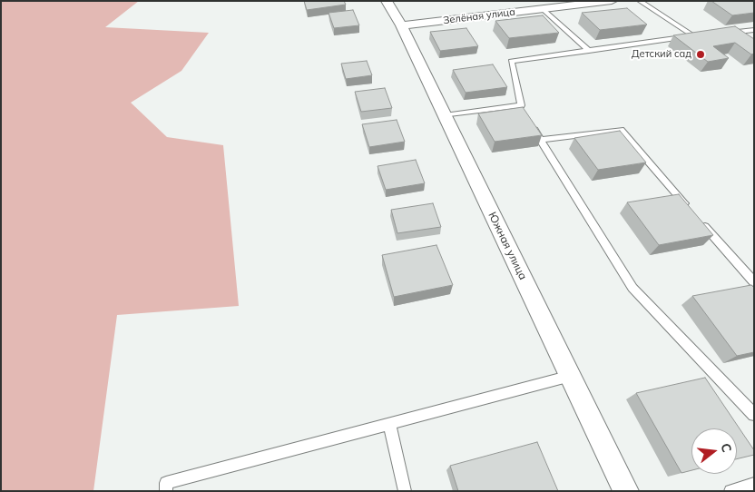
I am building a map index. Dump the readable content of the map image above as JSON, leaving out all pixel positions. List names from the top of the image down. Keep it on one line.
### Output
{"streets":{"street":["Зелёная улица","Южная улица"]},"crossings":[["Зелёная улица","Южная улица"]],"places":["Детский сад"],"north":"right"}
